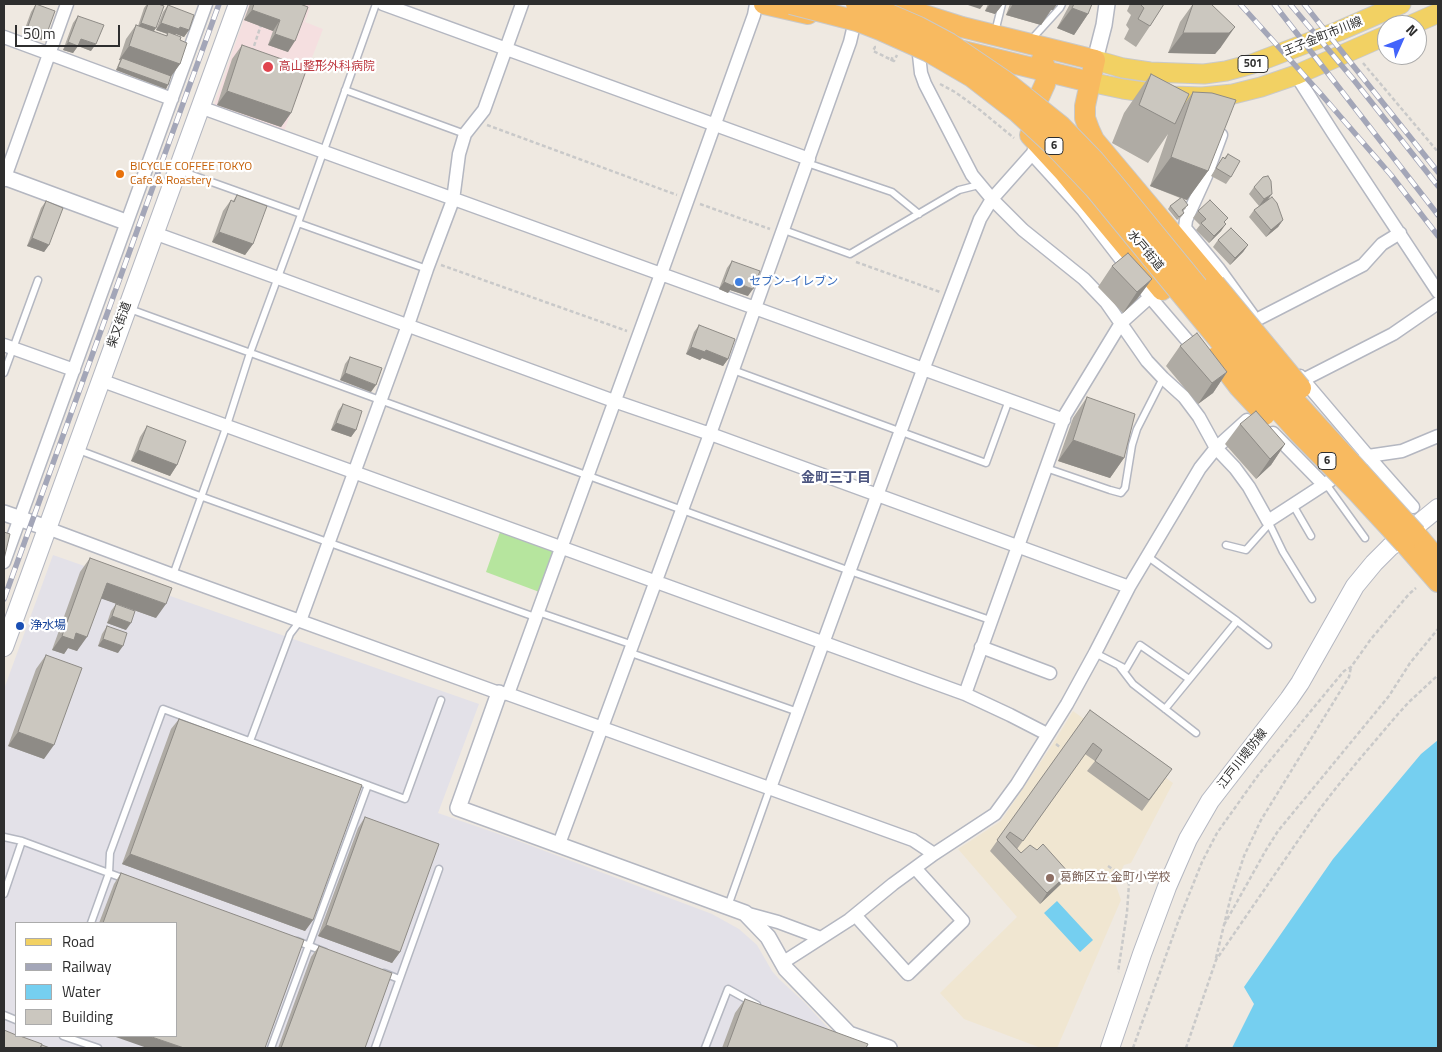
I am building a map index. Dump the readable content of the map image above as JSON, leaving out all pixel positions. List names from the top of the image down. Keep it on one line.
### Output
{"streets":{"highway":["6","水戸街道"],"main road":["王子金町市川線","501","柴又街道","江戸川堤防線"]},"districts":["金町三丁目"],"places":["高山整形外科病院","BICYCLE COFFEE TOKYO Cafe & Roastery","セブン-イレブン","浄水場","葛飾区立 金町小学校"],"legend":["Road","Railway","Water","Building"],"scale_bar":"50 m","north":"top right"}
